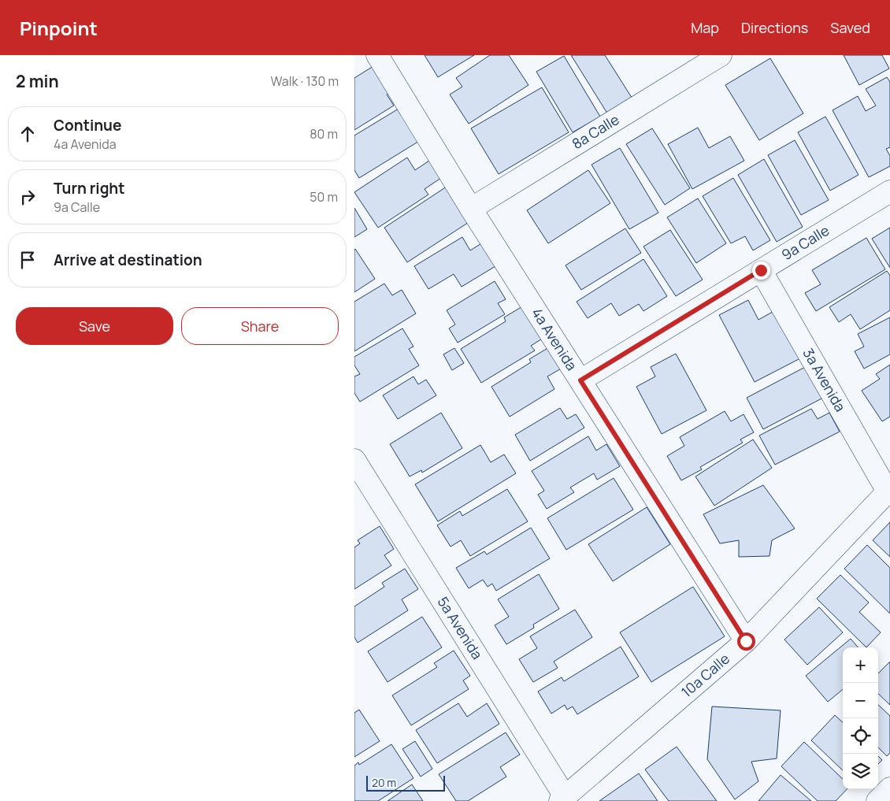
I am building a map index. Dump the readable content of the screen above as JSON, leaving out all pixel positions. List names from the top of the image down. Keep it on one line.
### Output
{"streets":{"street":["8a Calle","9a Calle","4a Avenida","3a Avenida","5a Avenida","10a Calle"]},"crossings":[["8a Calle","4a Avenida"],["9a Calle","4a Avenida"],["9a Calle","3a Avenida"],["4a Avenida","10a Calle"],["3a Avenida","10a Calle"],["5a Avenida","10a Calle"]],"scale_bar":"20 m","page":{"header":"Pinpoint","nav":["Map","Directions","Saved"],"heading":["2 min","Walk · 130 m"],"list":[["Continue","4a Avenida","80 m"],["Turn right","9a Calle","50 m"],"Arrive at destination"],"buttons":["Save","Share"],"map_buttons":["+","−"],"scale":"20 m"}}
